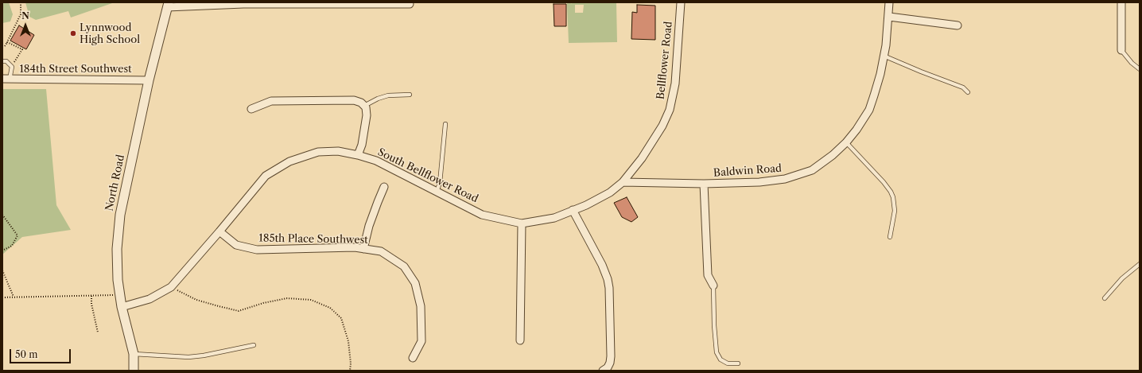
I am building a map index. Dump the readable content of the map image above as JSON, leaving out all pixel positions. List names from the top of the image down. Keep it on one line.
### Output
{"streets":{"street":["Bellflower Road","184th Street Southwest","Baldwin Road","South Bellflower Road","North Road","185th Place Southwest"]},"crossings":[["Bellflower Road","Baldwin Road"],["Bellflower Road","South Bellflower Road"],["184th Street Southwest","North Road"],["Baldwin Road","South Bellflower Road"],["South Bellflower Road","North Road"],["South Bellflower Road","185th Place Southwest"]],"places":["Lynnwood High School"],"scale_bar":"50 m","north":"top"}
